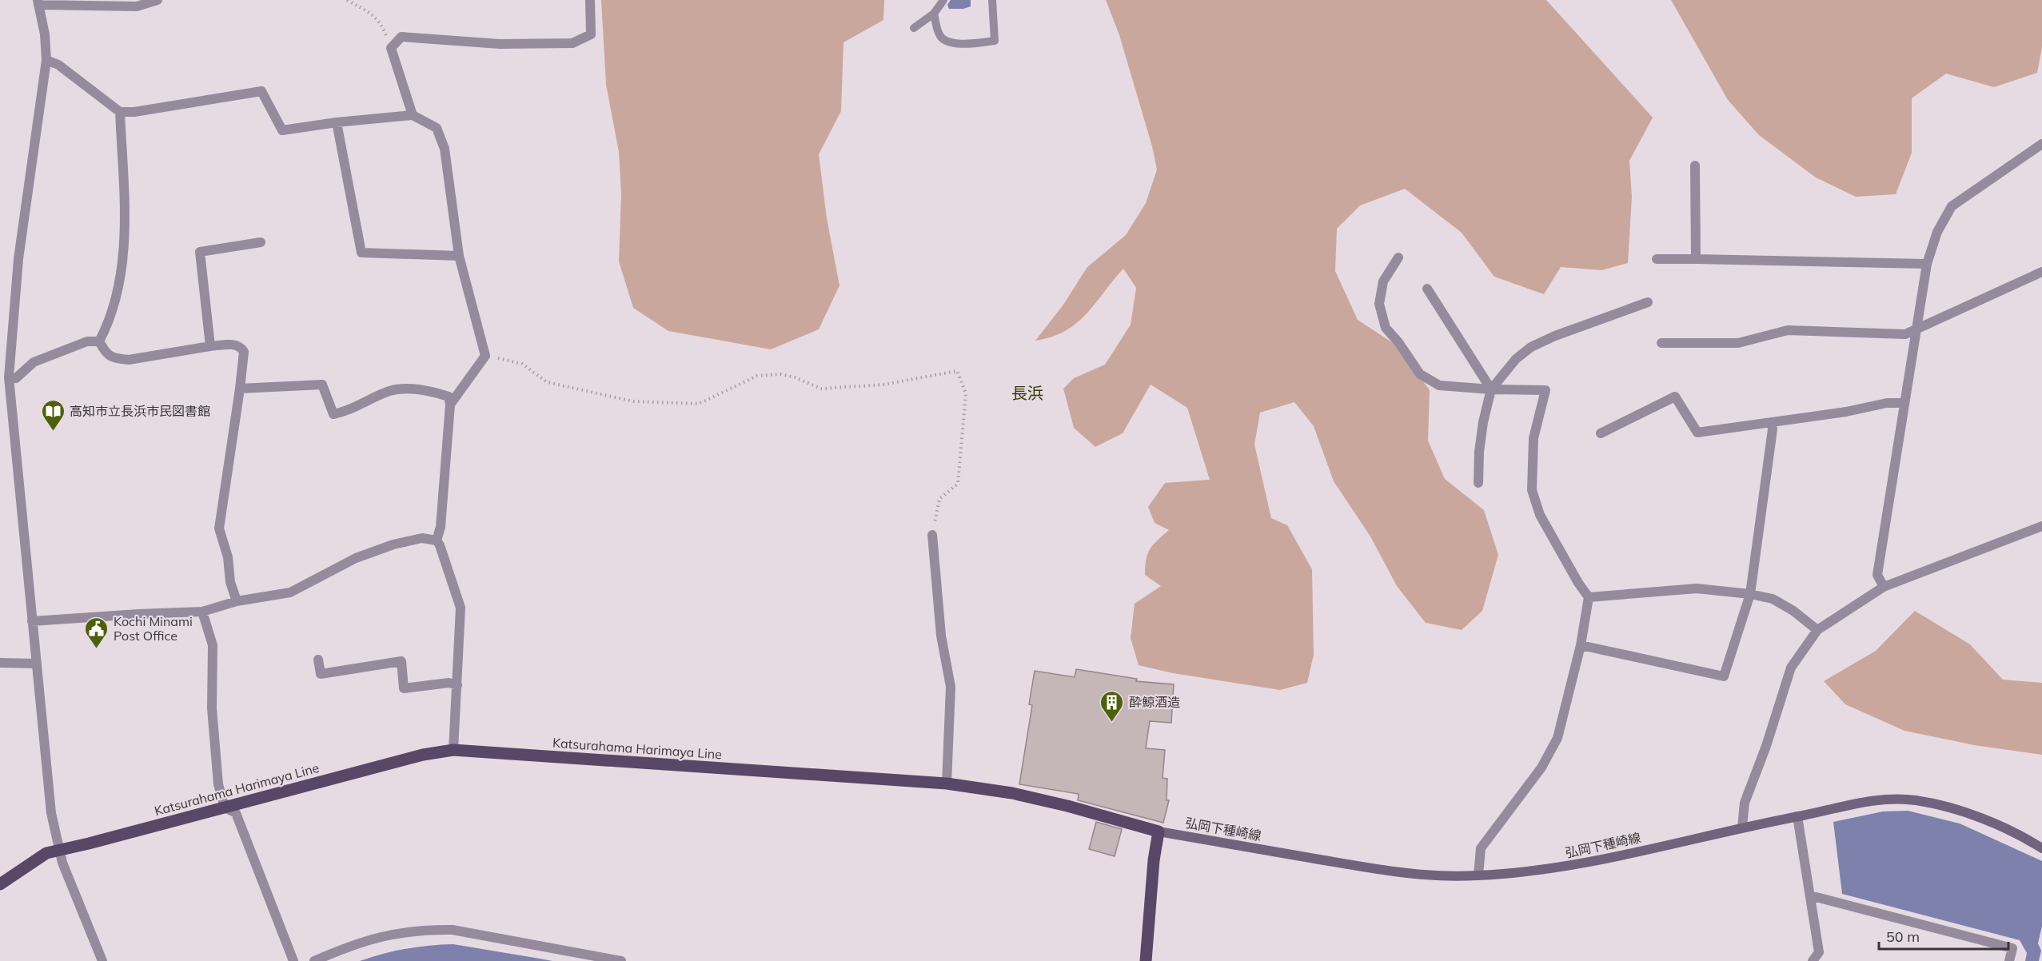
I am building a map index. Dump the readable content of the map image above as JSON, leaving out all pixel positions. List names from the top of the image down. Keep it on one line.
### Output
{"streets":{"main road":["Katsurahama Harimaya Line","弘岡下種崎線"]},"crossings":[["Katsurahama Harimaya Line","弘岡下種崎線"]],"districts":["長浜"],"places":{"library":["高知市立長浜市民図書館"],"public building":["Kochi Minami Post Office"],"building":["酔鯨酒造"]},"scale_bar":"50 m"}
